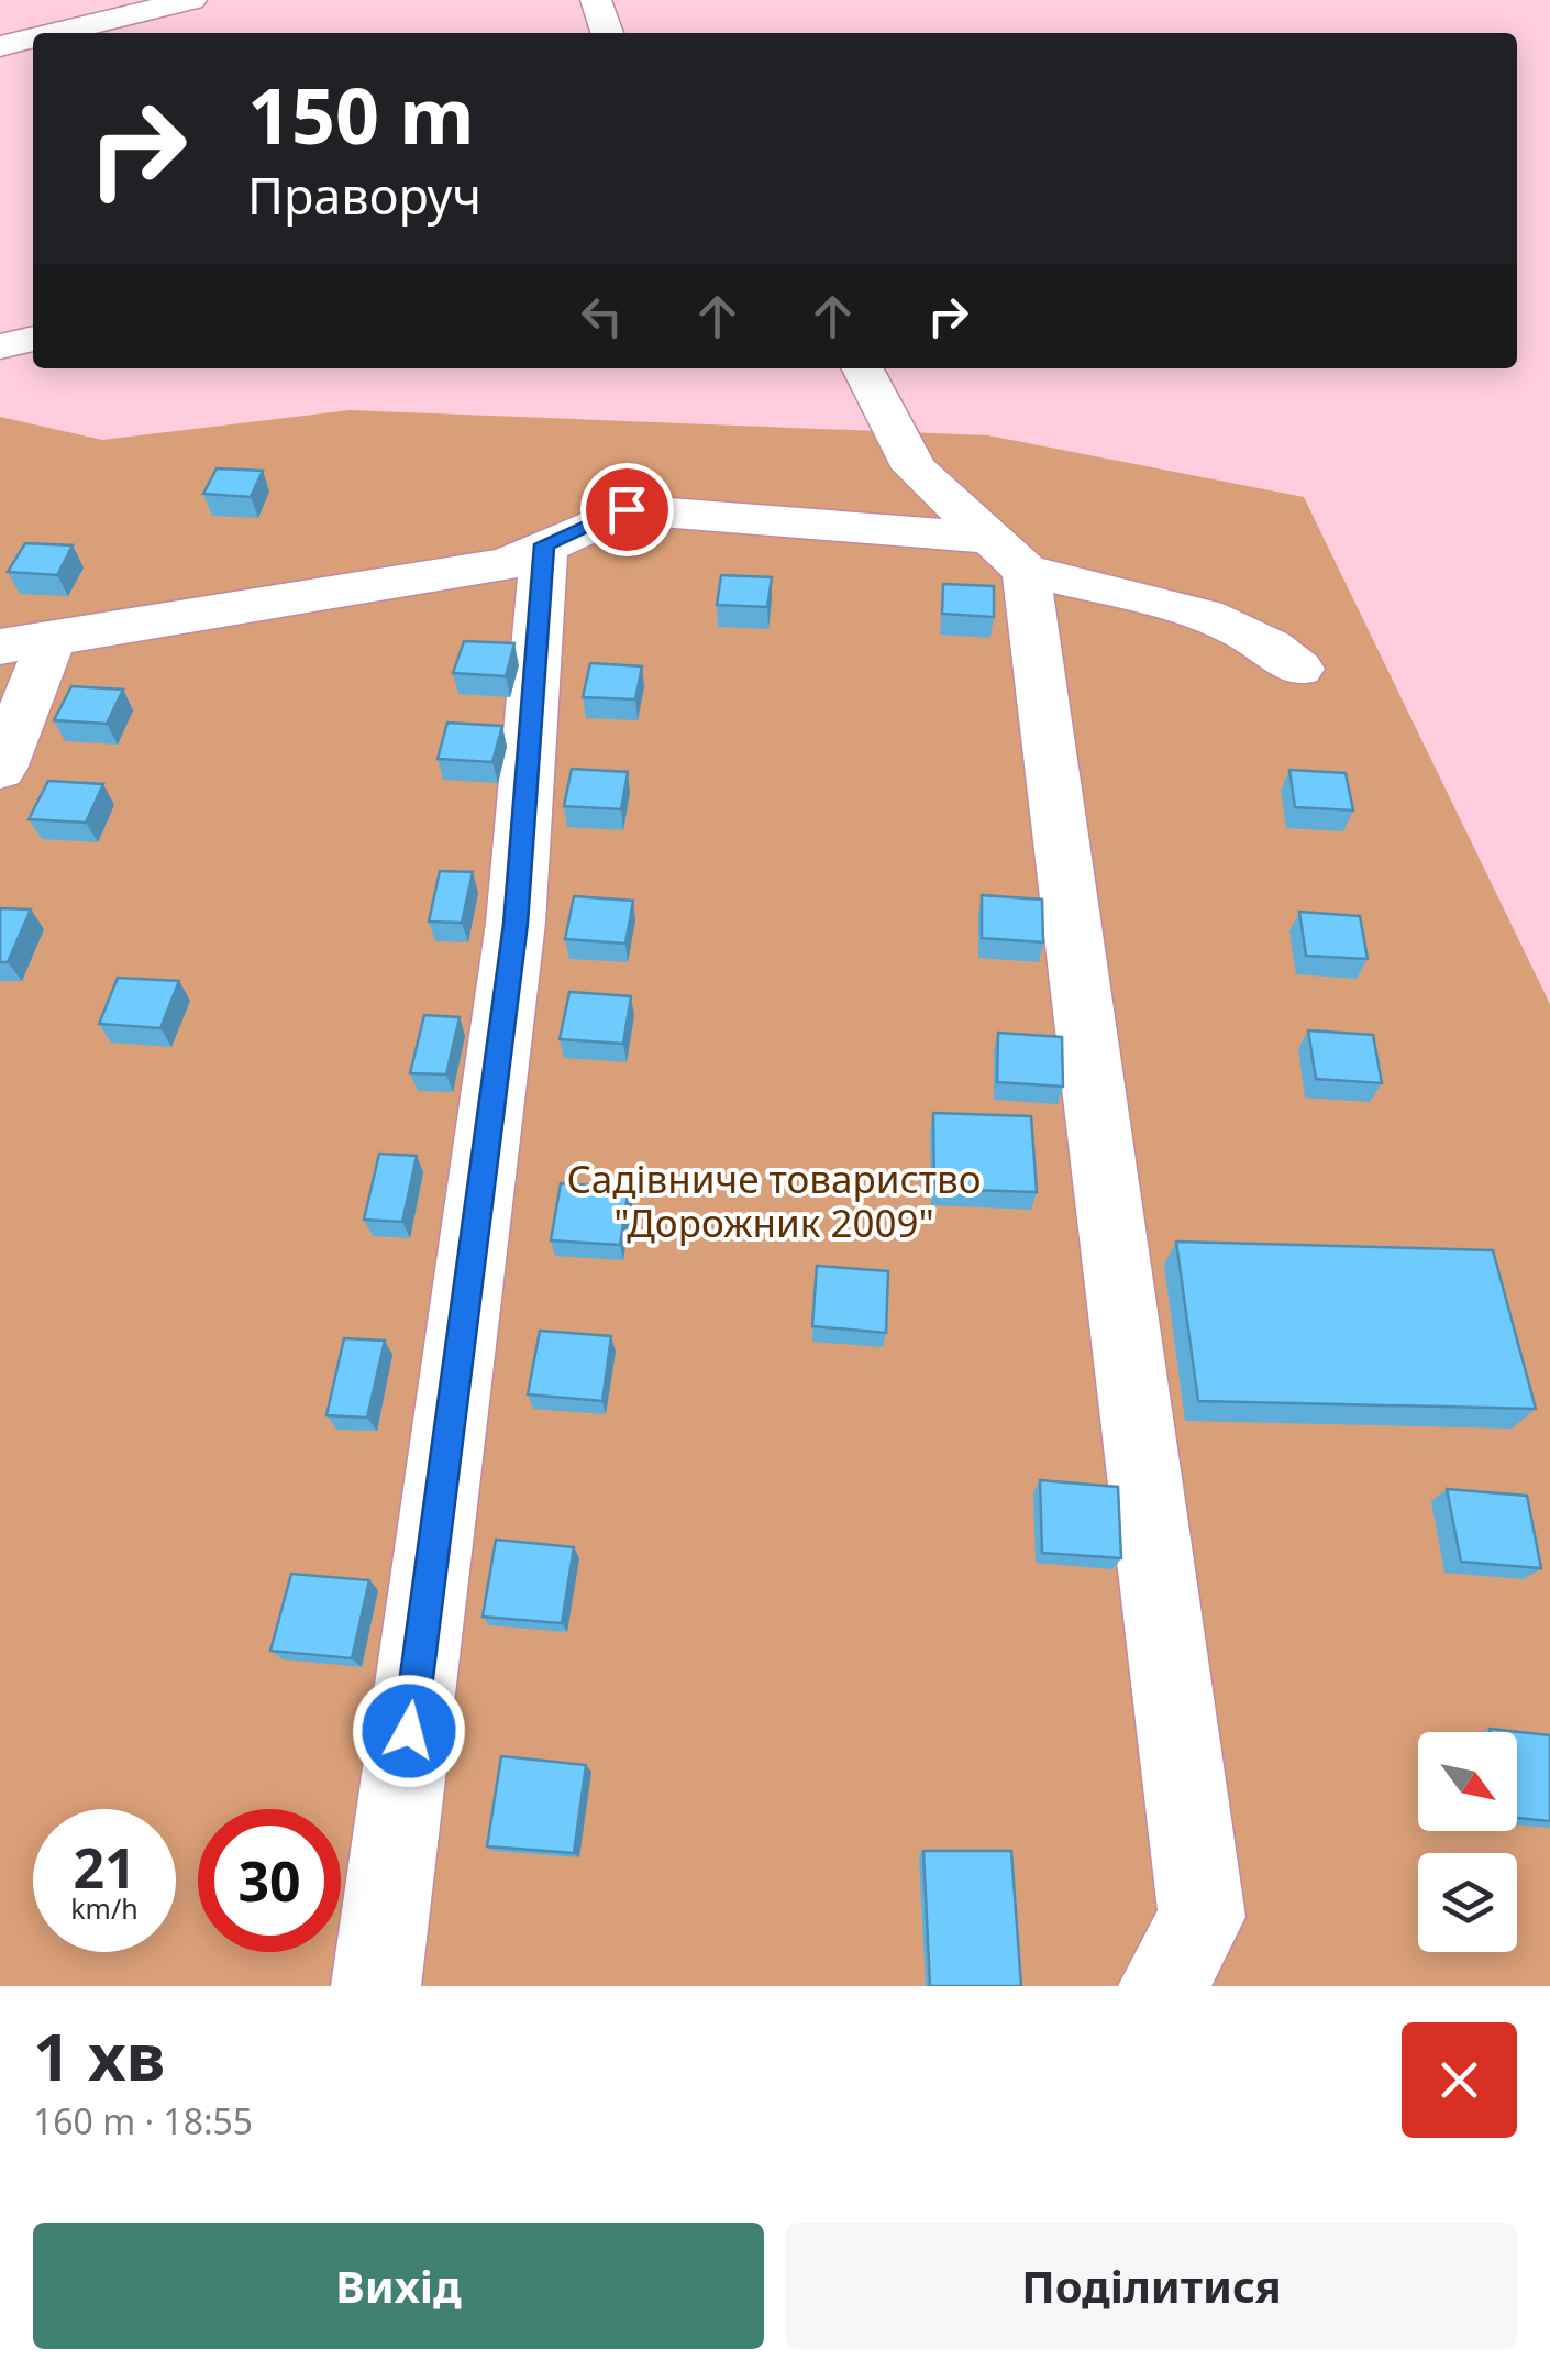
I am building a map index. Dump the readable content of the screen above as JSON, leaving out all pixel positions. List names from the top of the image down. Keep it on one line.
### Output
{"parks":["Садівниче товариство \"Дорожник 2009\""],"north":"bottom right","page":{"turn":["150 m","Праворуч"],"speed":"21 km/h","limit":"30","heading":["1 хв","160 m · 18:55"],"buttons":["Вихід","Поділитися"]}}
